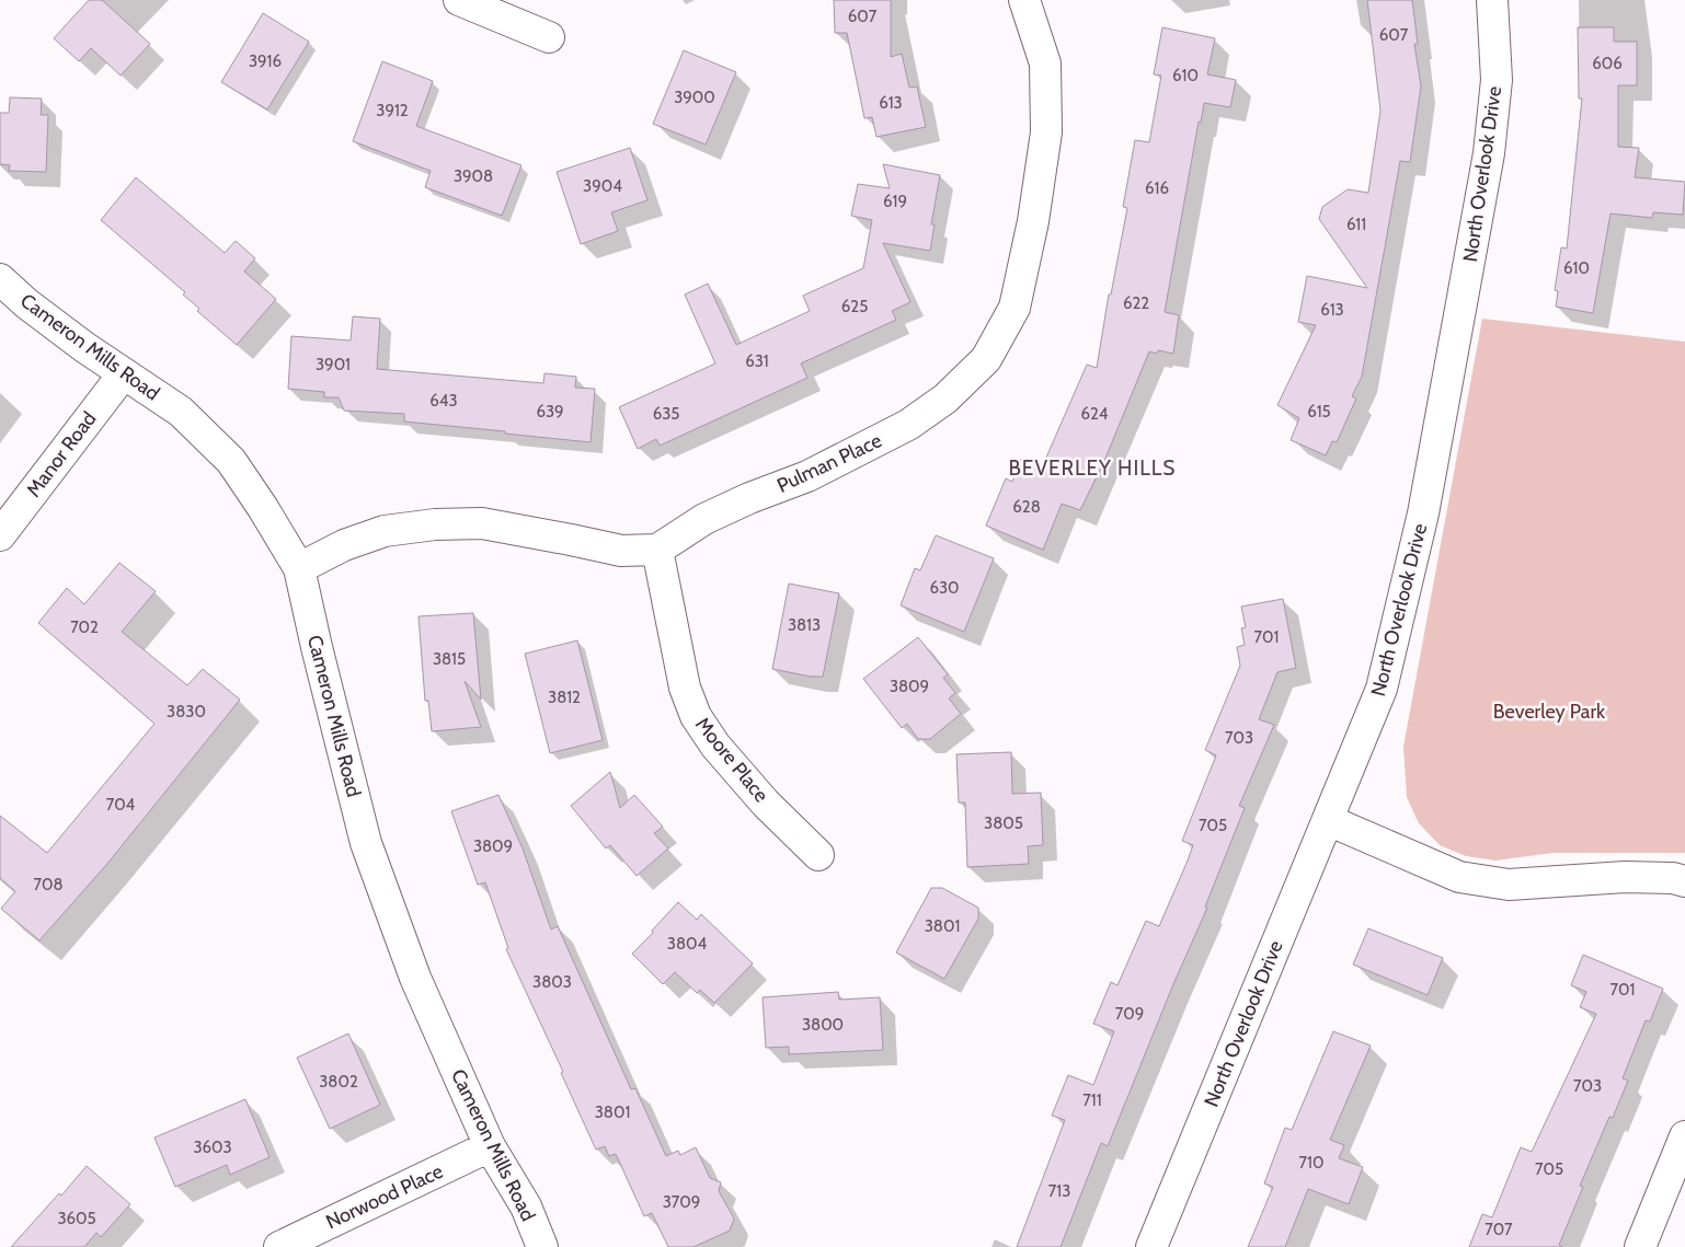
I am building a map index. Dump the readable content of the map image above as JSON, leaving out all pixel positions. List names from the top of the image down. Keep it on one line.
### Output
{"streets":{"street":["North Overlook Drive","Cameron Mills Road","Manor Road","Pulman Place","Moore Place","Norwood Place"]},"crossings":[["Cameron Mills Road","Manor Road"],["Cameron Mills Road","Norwood Place"],["Pulman Place","Moore Place"]],"districts":["BEVERLEY HILLS"],"parks":["Beverley Park"],"house_numbers":["607","607","3916","606","610","3900","613","3912","3908","3904","616","619","611","610","622","625","613","631","3901","643","639","615","635","624","628","630","3813","702","701","3815","3809","3812","3830","703","704","3805","705","3809","708","3801","3804","3803","701","709","3800","3802","703","711","3801","3603","710","705","713","3709","3605","707"]}
